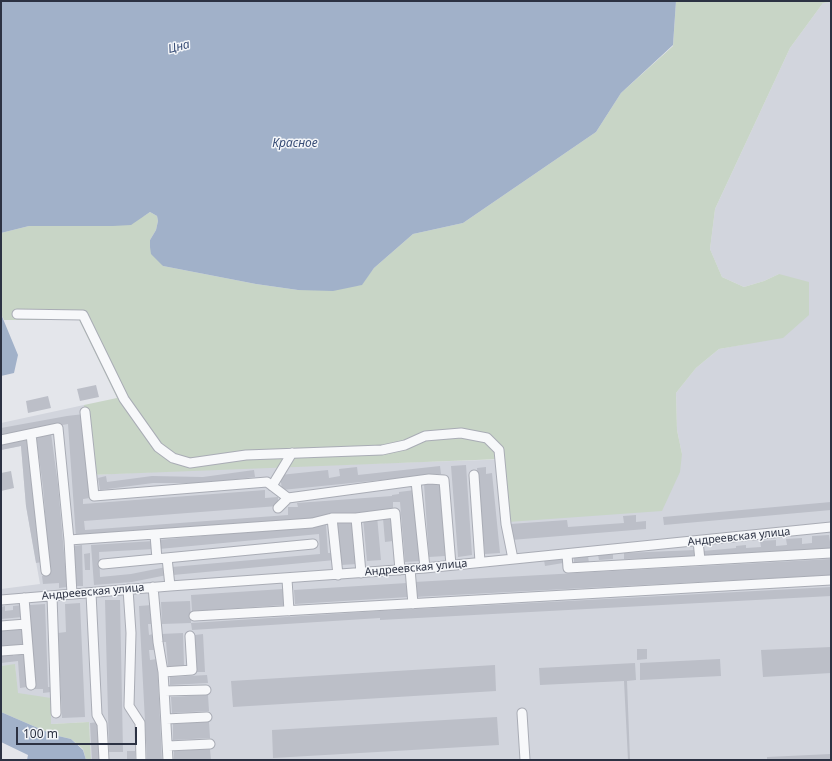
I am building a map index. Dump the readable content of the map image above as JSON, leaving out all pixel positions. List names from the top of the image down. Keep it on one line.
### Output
{"streets":{"street":["Андреевская улица"]},"water":["Цна","Красное"],"scale_bar":"100 m"}
